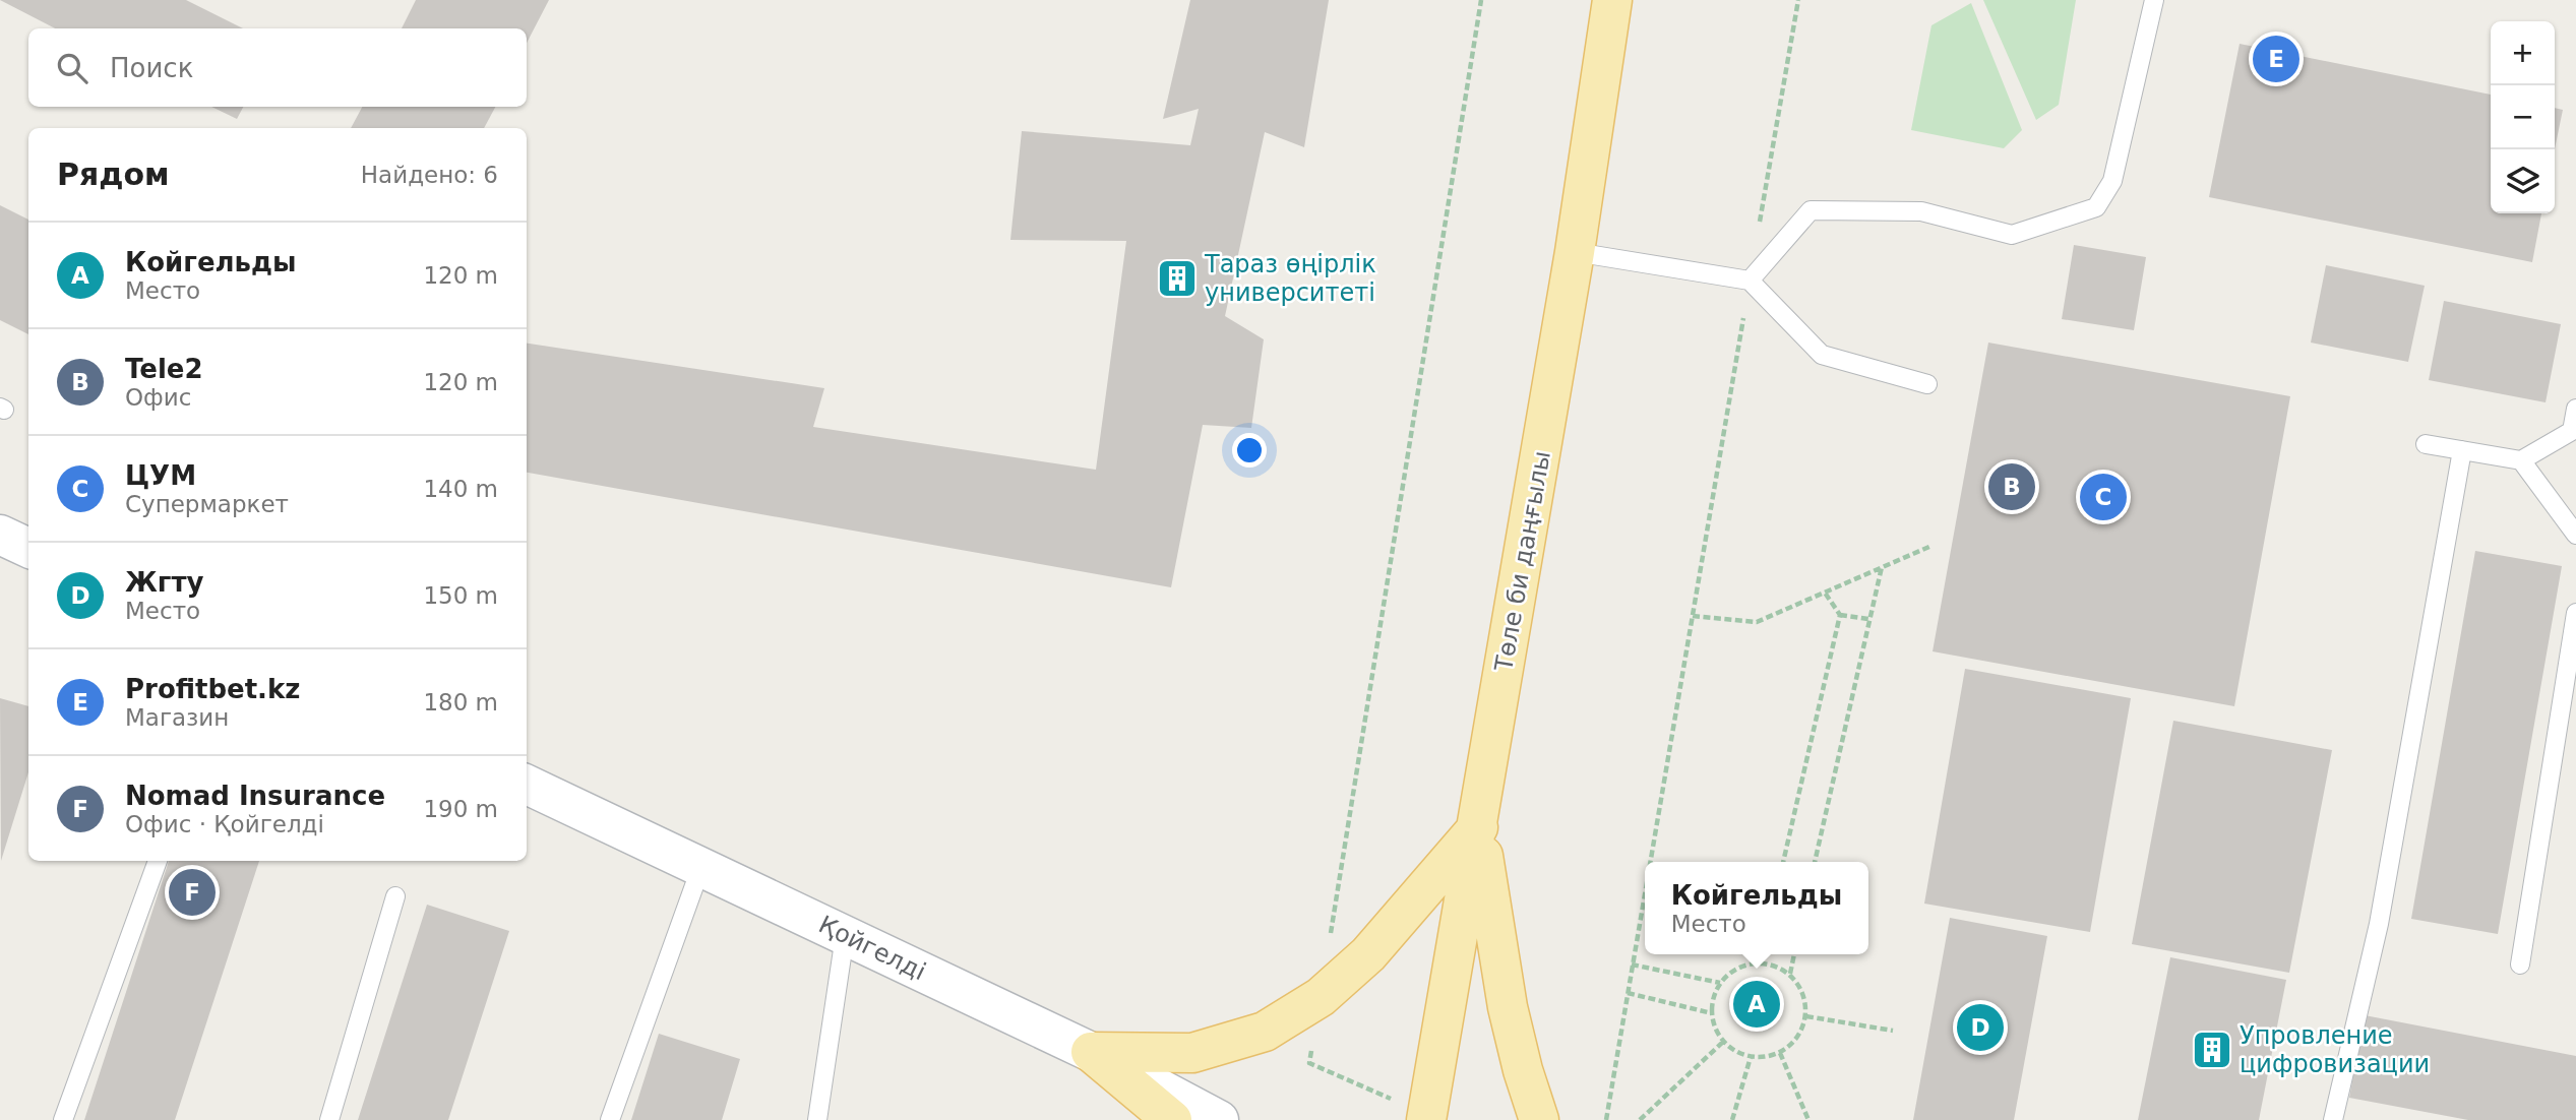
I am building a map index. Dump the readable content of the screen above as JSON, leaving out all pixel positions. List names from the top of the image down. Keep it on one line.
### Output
{"streets":{"main road":["Төле би даңғылы"],"street":["Қойгелді"]},"places":{"building":["Тараз өңірлік университеті","Упровление цифровизации"]},"page":{"map_buttons":["+","−"],"search":"Поиск","pins":["E","B","C","F","A","D"],"heading":["Рядом","Найдено: 6"],"list":[{"mark":"A","name":"Койгельды","note":"Место","value":"120 m"},{"mark":"B","name":"Tele2","note":"Офис","value":"120 m"},{"mark":"C","name":"ЦУМ","note":"Супермаркет","value":"140 m"},{"mark":"D","name":"Жгту","note":"Место","value":"150 m"},{"mark":"E","name":"Profitbet.kz","note":"Магазин","value":"180 m"},{"mark":"F","name":"Nomad Insurance","note":"Офис · Қойгелді","value":"190 m"}],"popup":["Койгельды","Место"]}}
